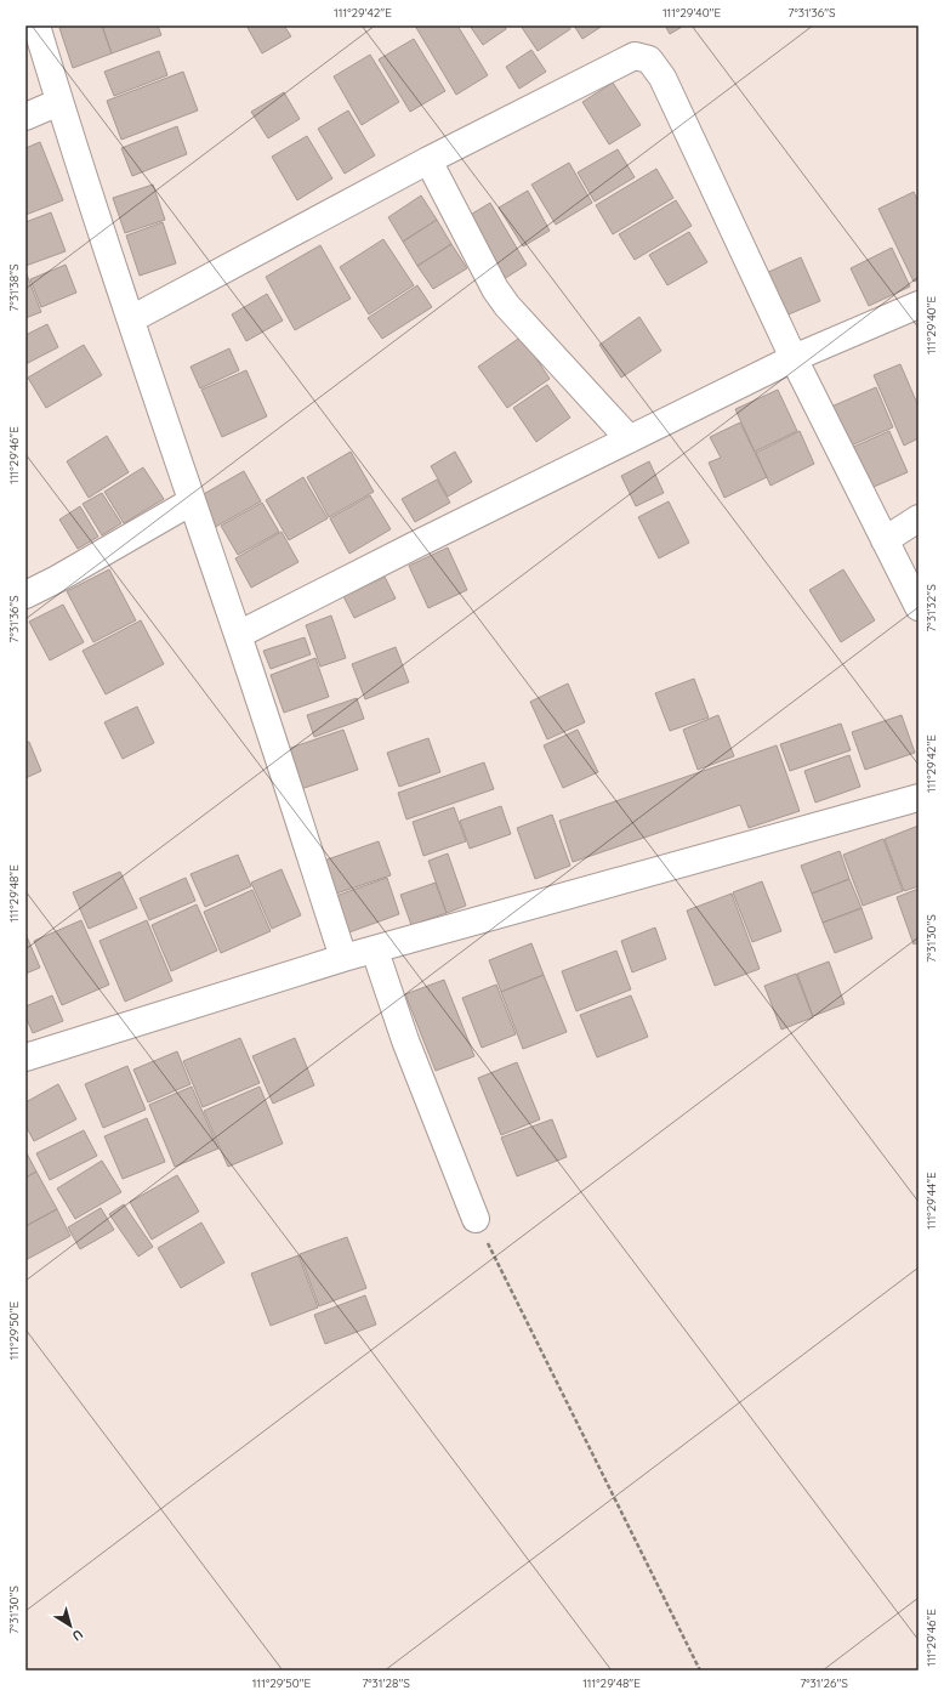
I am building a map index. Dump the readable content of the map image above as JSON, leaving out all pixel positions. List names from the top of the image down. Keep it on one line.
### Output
{"north":"bottom right","coordinates":["111°29'42\"E","111°29'40\"E","7°31'36\"S","7°31'38\"S","111°29'46\"E","7°31'32\"S","111°29'48\"E","7°31'30\"S","111°29'44\"E","111°29'50\"E","7°31'28\"S","7°31'26\"S"]}
